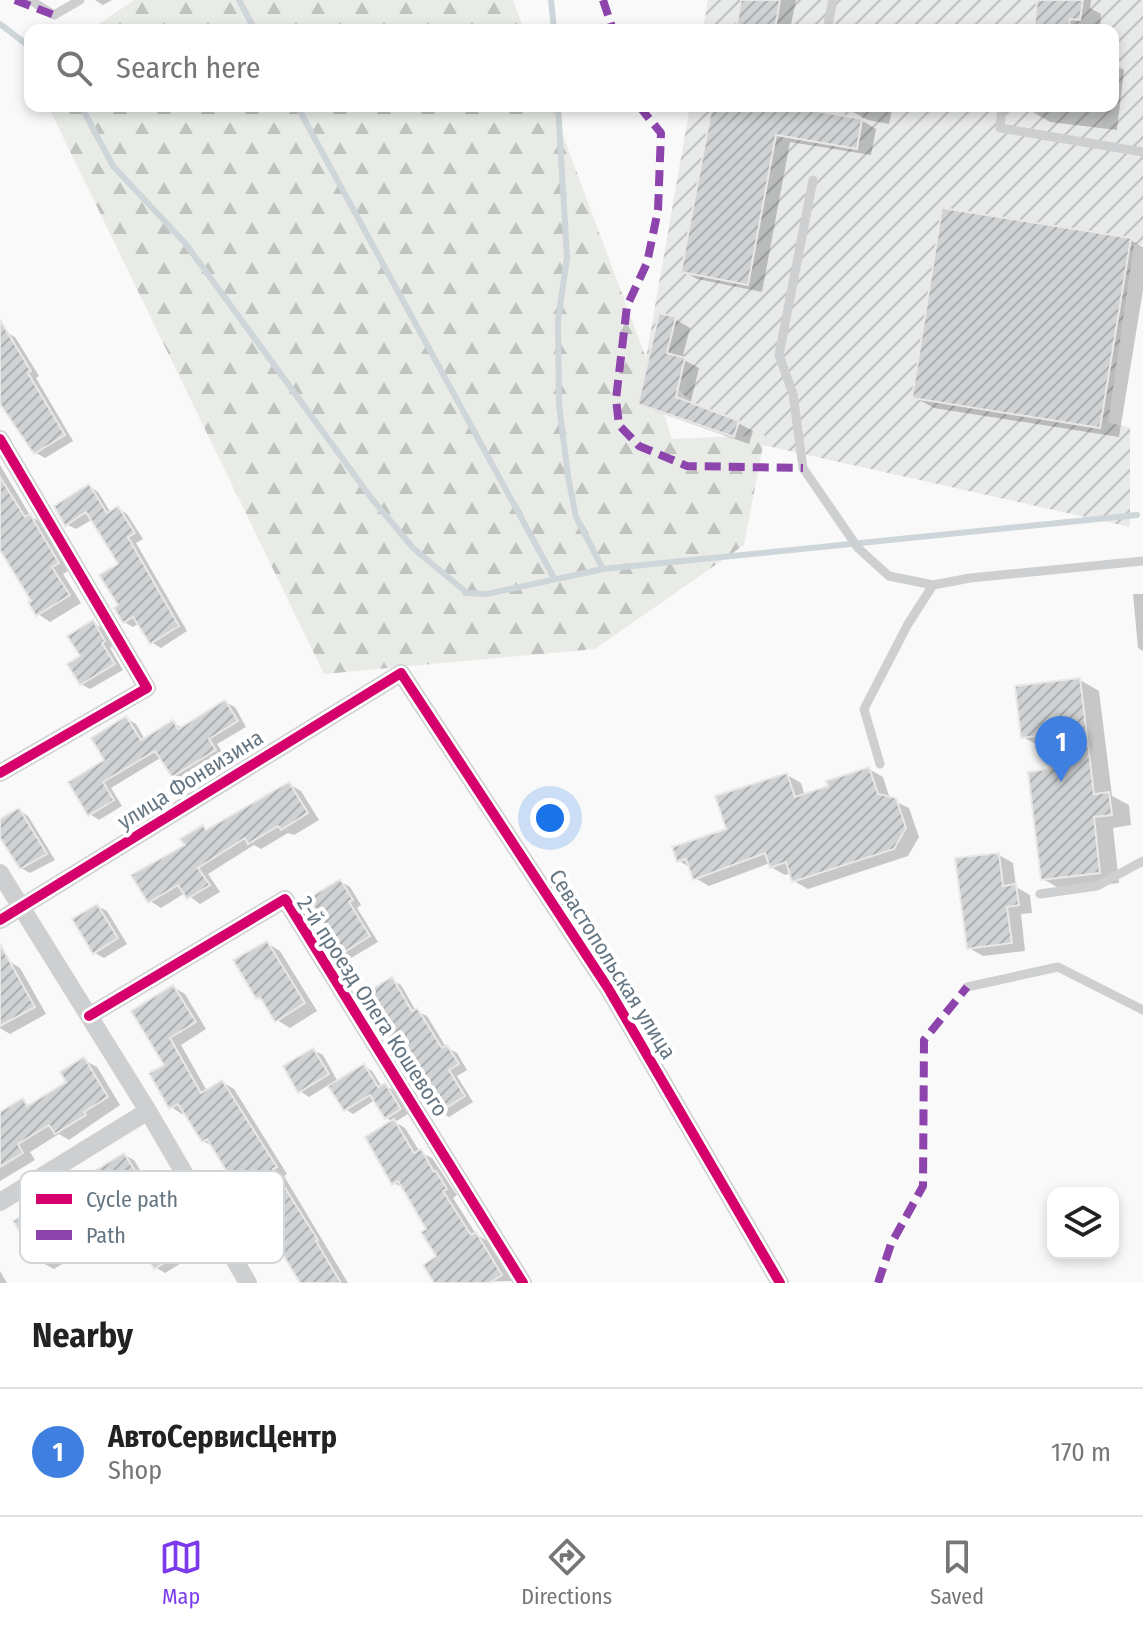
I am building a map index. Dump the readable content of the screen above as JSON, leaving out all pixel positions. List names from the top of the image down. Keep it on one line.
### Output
{"streets":{"street":["улица Фонвизина","Севастопольская улица","2-й проезд Олега Кошевого"]},"crossings":[["улица Фонвизина","Севастопольская улица"]],"legend":["Cycle path","Path"],"page":{"search":"Search here","pins":"1","heading":"Nearby","list":[{"mark":"1","name":"АвтоСервисЦентр","note":"Shop","value":"170 m"}],"nav":["Map","Directions","Saved"]}}
